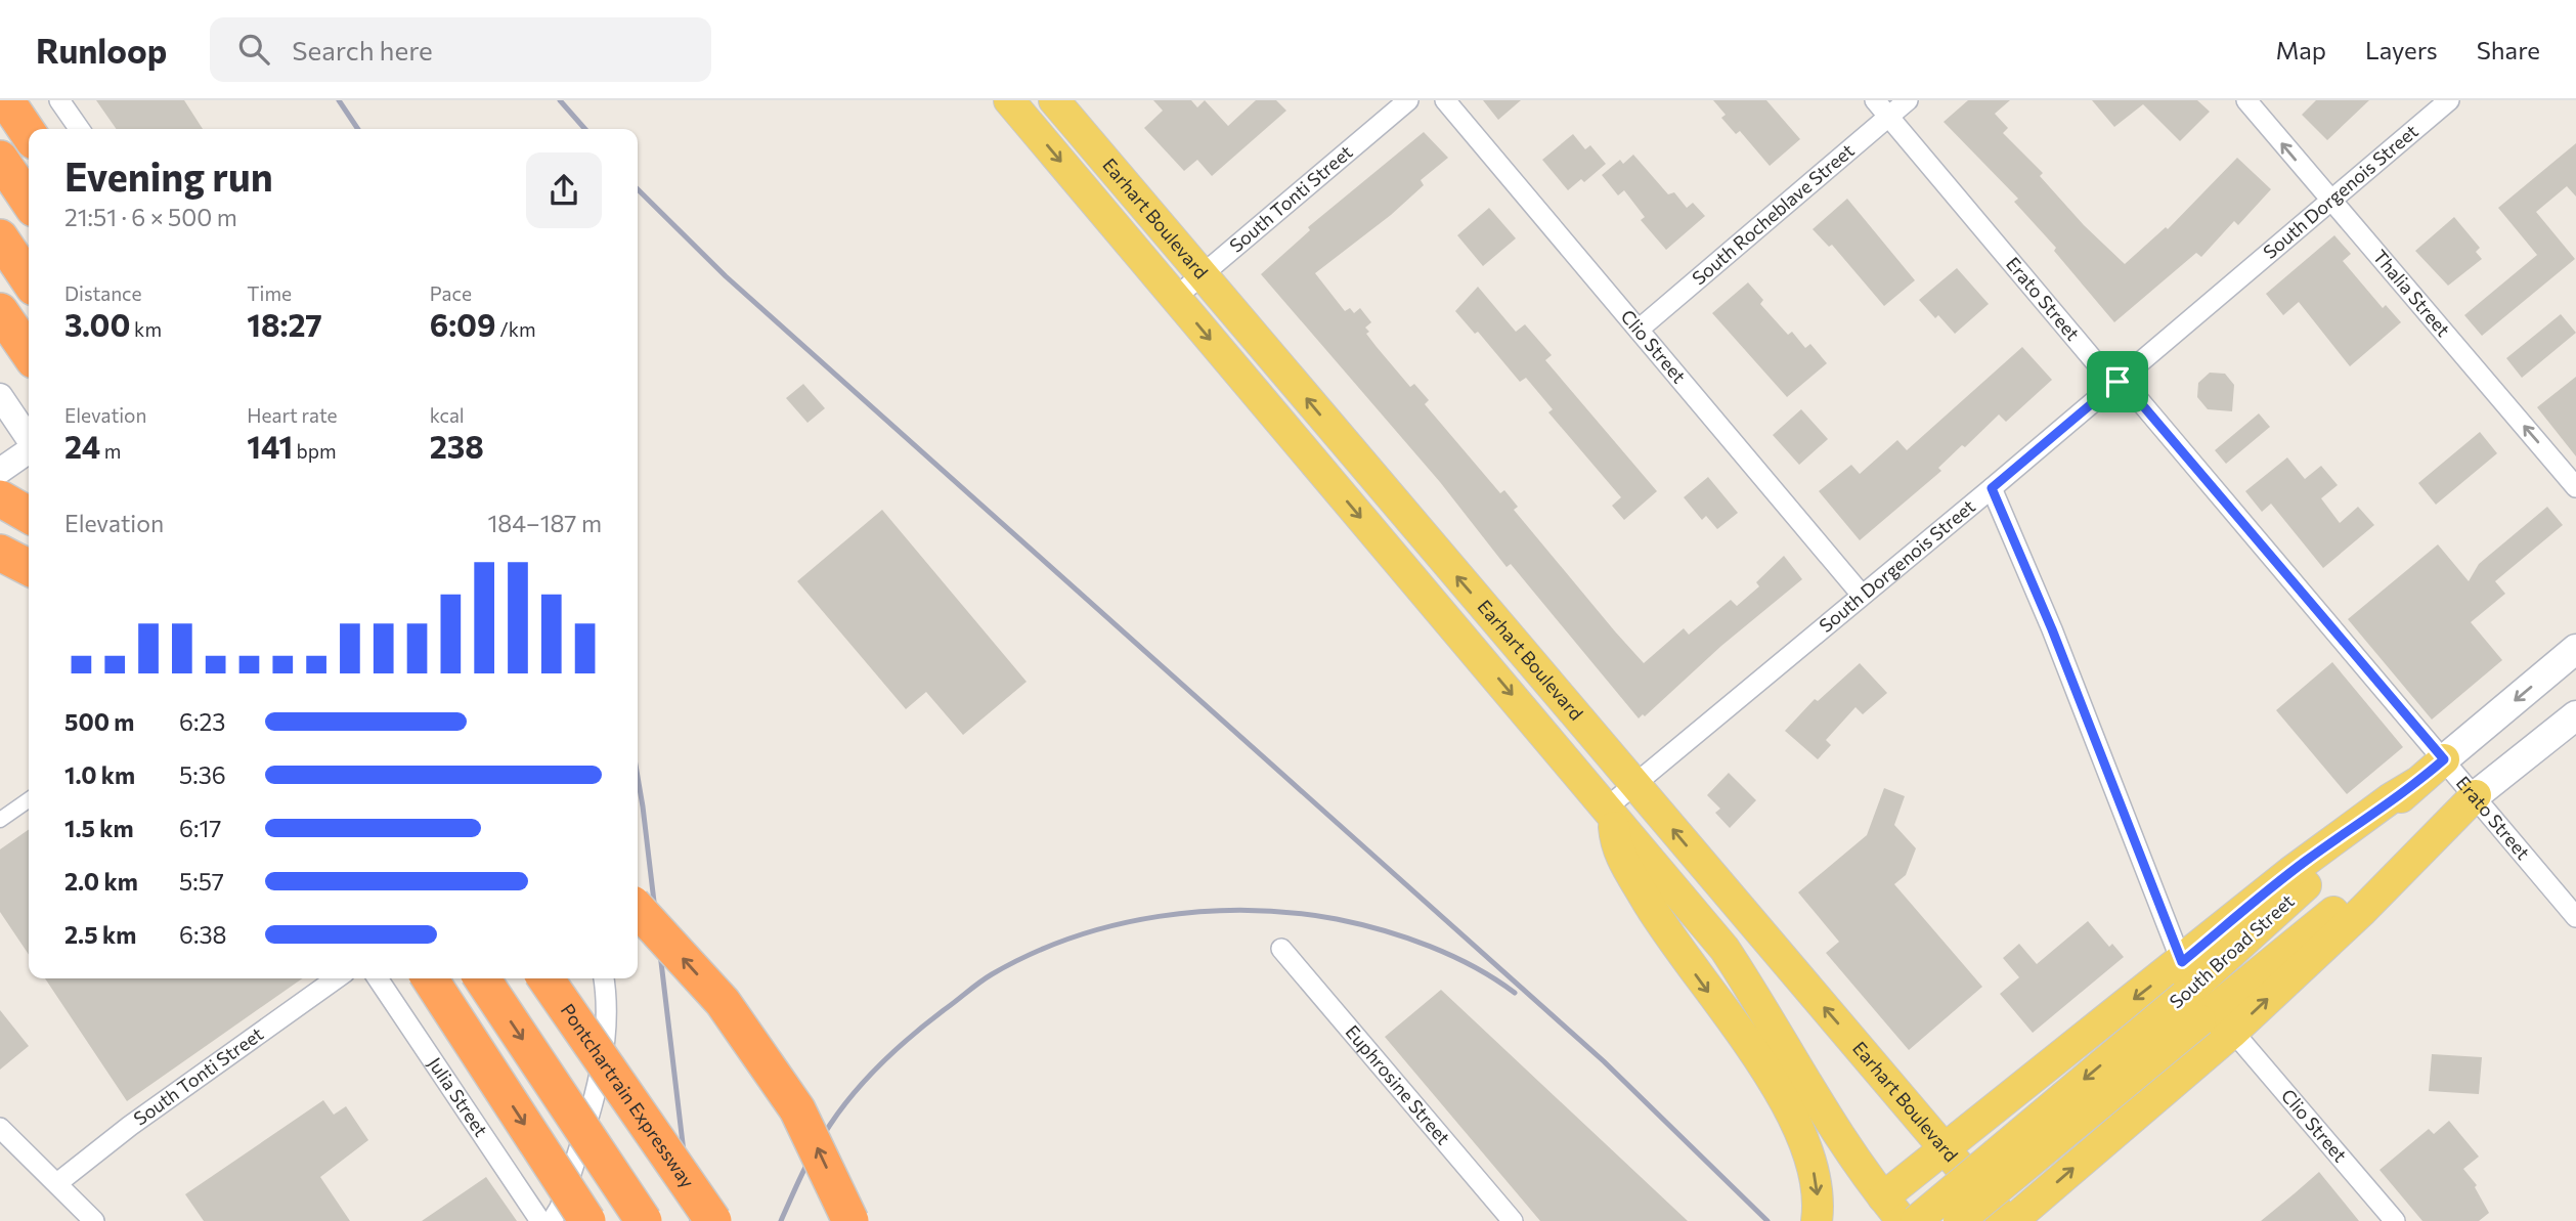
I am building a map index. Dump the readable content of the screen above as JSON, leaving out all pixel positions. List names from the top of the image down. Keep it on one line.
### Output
{"streets":{"highway":["Pontchartrain Expressway"],"main road":["Earhart Boulevard","South Broad Street"],"street":["South Dorgenois Street","South Tonti Street","South Rocheblave Street","Thalia Street","Erato Street","Clio Street","Euphrosine Street","Julia Street"]},"crossings":[["South Dorgenois Street","Earhart Boulevard"],["South Dorgenois Street","Thalia Street"],["South Dorgenois Street","Erato Street"],["South Dorgenois Street","Clio Street"],["South Tonti Street","Earhart Boulevard"],["South Rocheblave Street","Erato Street"],["South Rocheblave Street","Clio Street"],["Erato Street","South Broad Street"]],"one_way":["Thalia Street"],"page":{"header":"Runloop","search":"Search here","nav":["Map","Layers","Share"],"heading":["Evening run","21:51 · 6 × 500 m"],"stats":[["Distance","3.00 km"],["Time","18:27"],["Pace","6:09 /km"],["Elevation","24 m"],["Heart rate","141 bpm"],["kcal","238"]],"chart":["Elevation","184–187 m"],"list":[{"name":"500 m","note":"6:23"},{"name":"1.0 km","note":"5:36"},{"name":"1.5 km","note":"6:17"},{"name":"2.0 km","note":"5:57"},{"name":"2.5 km","note":"6:38"}]}}
